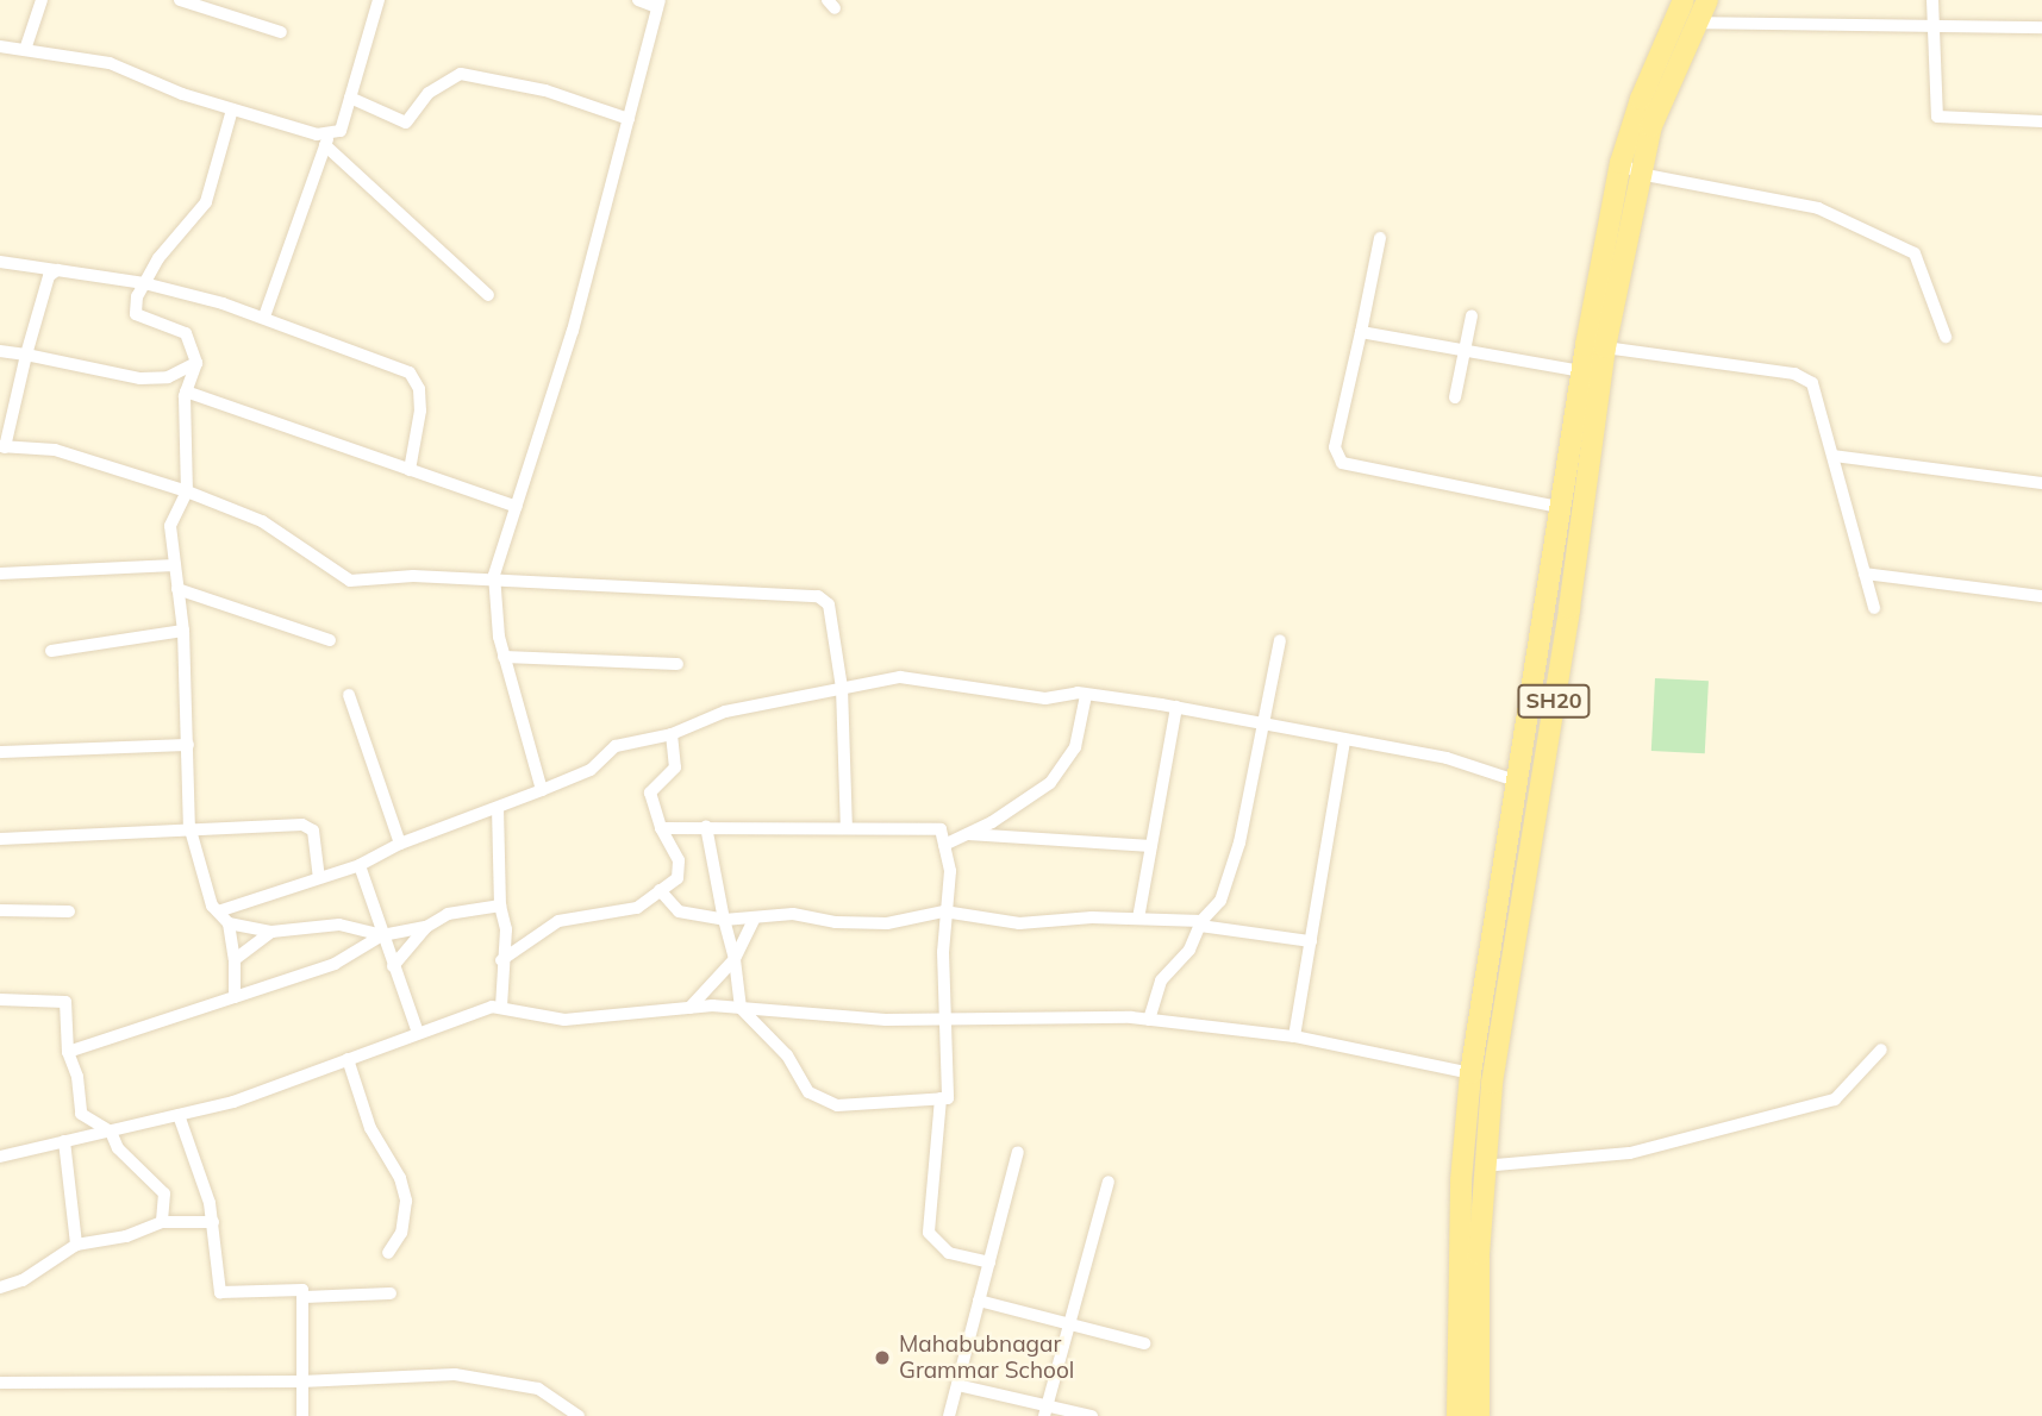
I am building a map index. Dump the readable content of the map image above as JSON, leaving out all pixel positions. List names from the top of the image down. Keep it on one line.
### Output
{"streets":{"main road":["SH20"]},"places":["Mahabubnagar Grammar School"]}
